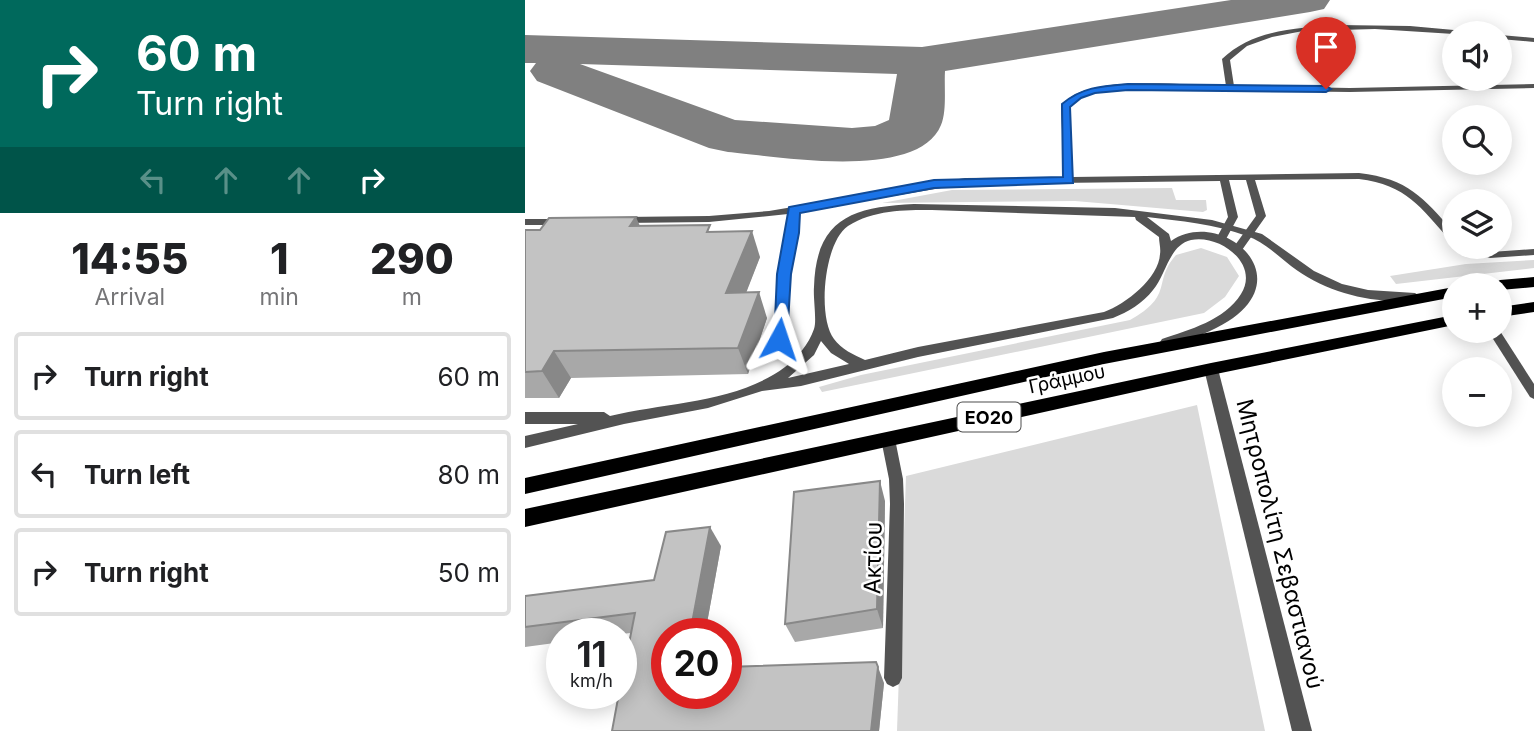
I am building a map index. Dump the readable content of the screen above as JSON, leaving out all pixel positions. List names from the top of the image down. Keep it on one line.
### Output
{"streets":{"main road":["Γράμμου","ΕΟ20"],"street":["Μητροπολίτη Σεβαστιανού"],"lane":["Ακτίου"]},"crossings":[["Γράμμου","Μητροπολίτη Σεβαστιανού"],["Γράμμου","Ακτίου"]],"page":{"turn":["60 m","Turn right"],"map_buttons":["+","−"],"eta":["14:55","Arrival","1","min","290","m"],"list":[{"name":"Turn right","value":"60 m"},{"name":"Turn left","value":"80 m"},{"name":"Turn right","value":"50 m"}],"speed":"11 km/h","limit":"20"}}
